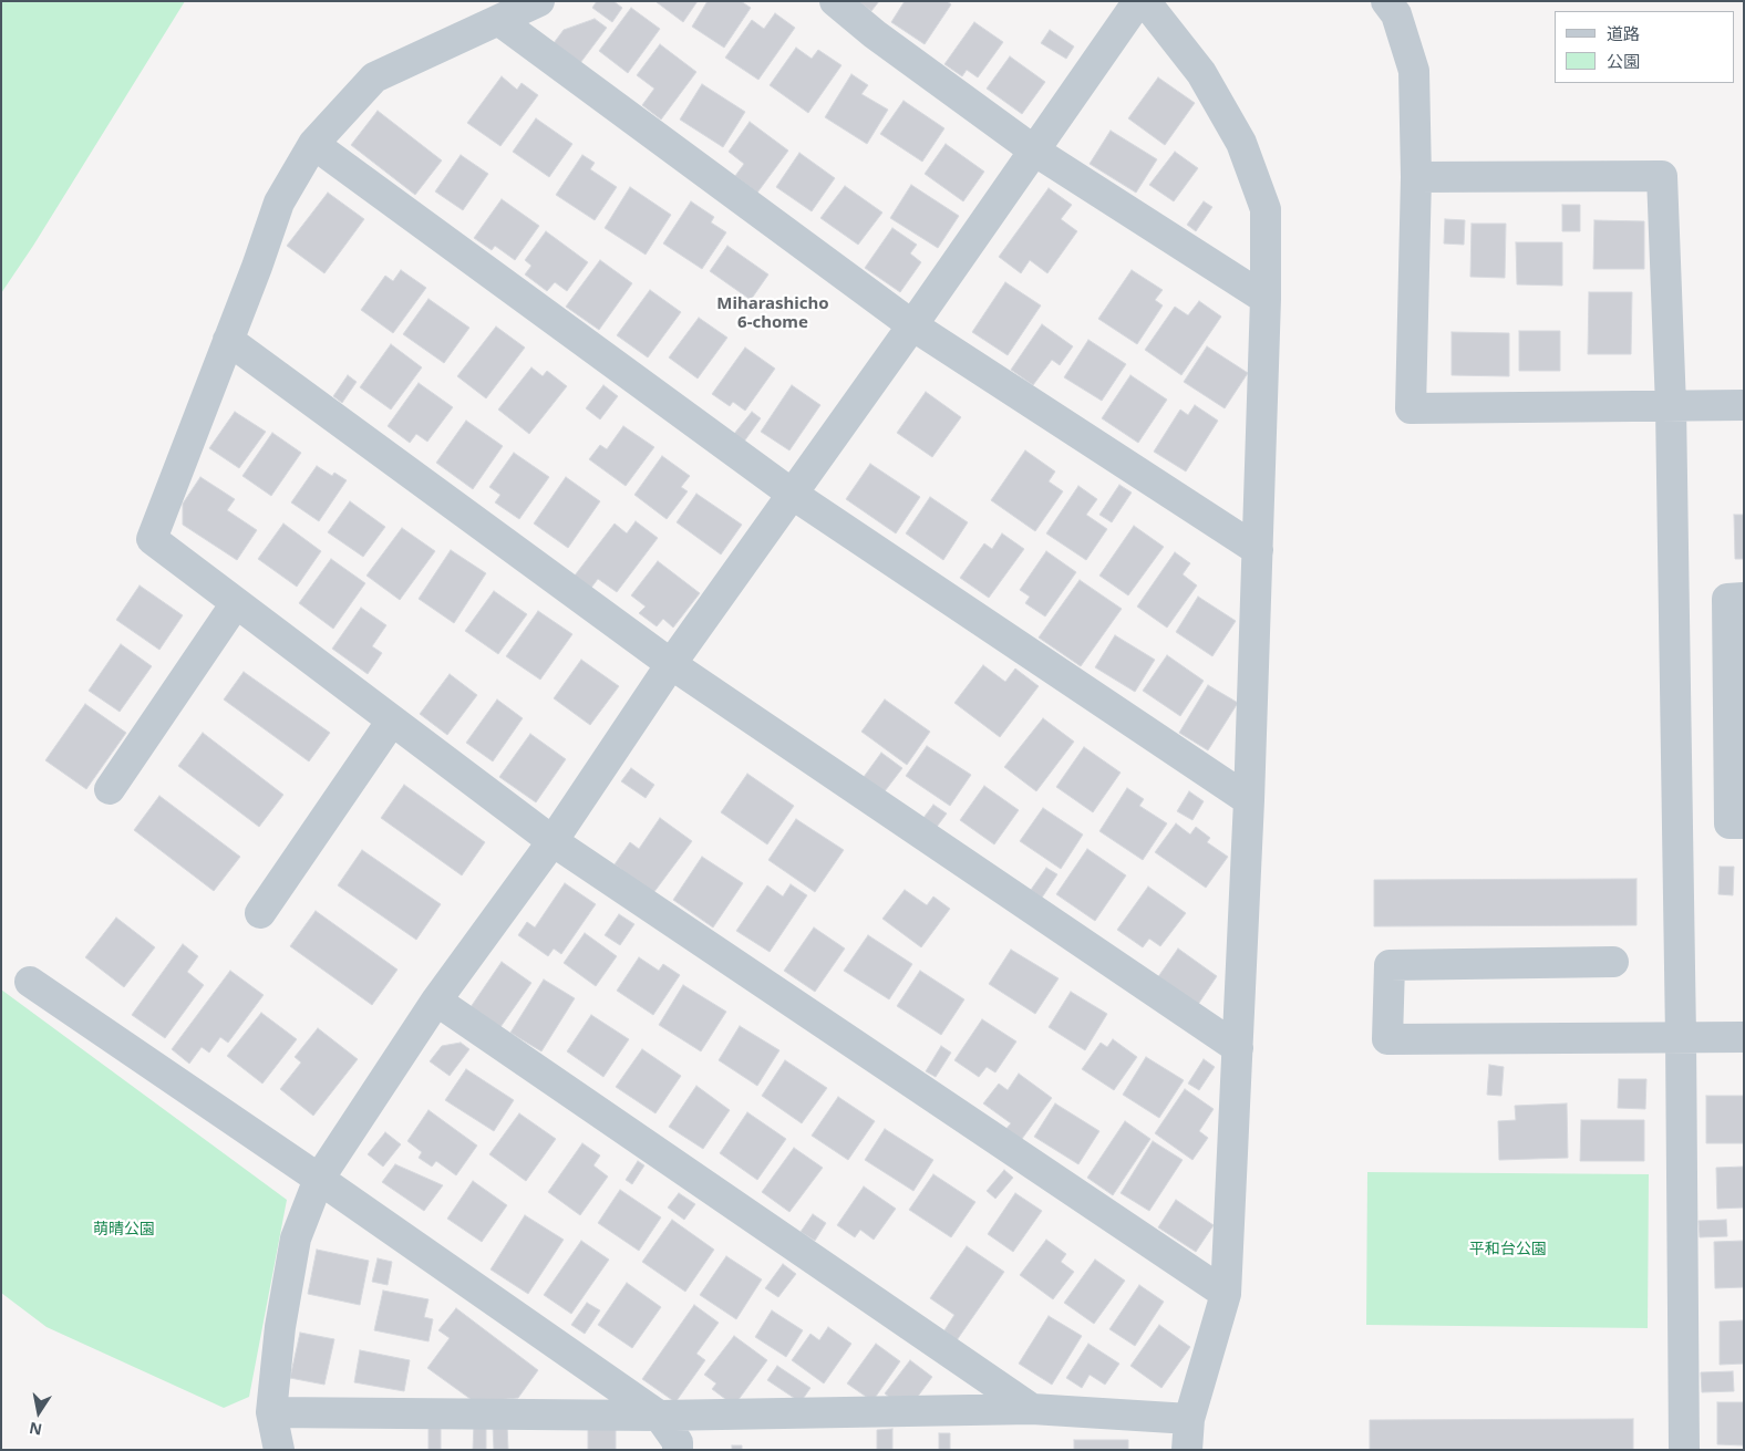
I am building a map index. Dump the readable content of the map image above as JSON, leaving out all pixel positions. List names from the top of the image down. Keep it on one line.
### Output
{"districts":["Miharashicho 6-chome"],"parks":["萌晴公園","平和台公園"],"legend":["道路","公園"],"north":"bottom"}
